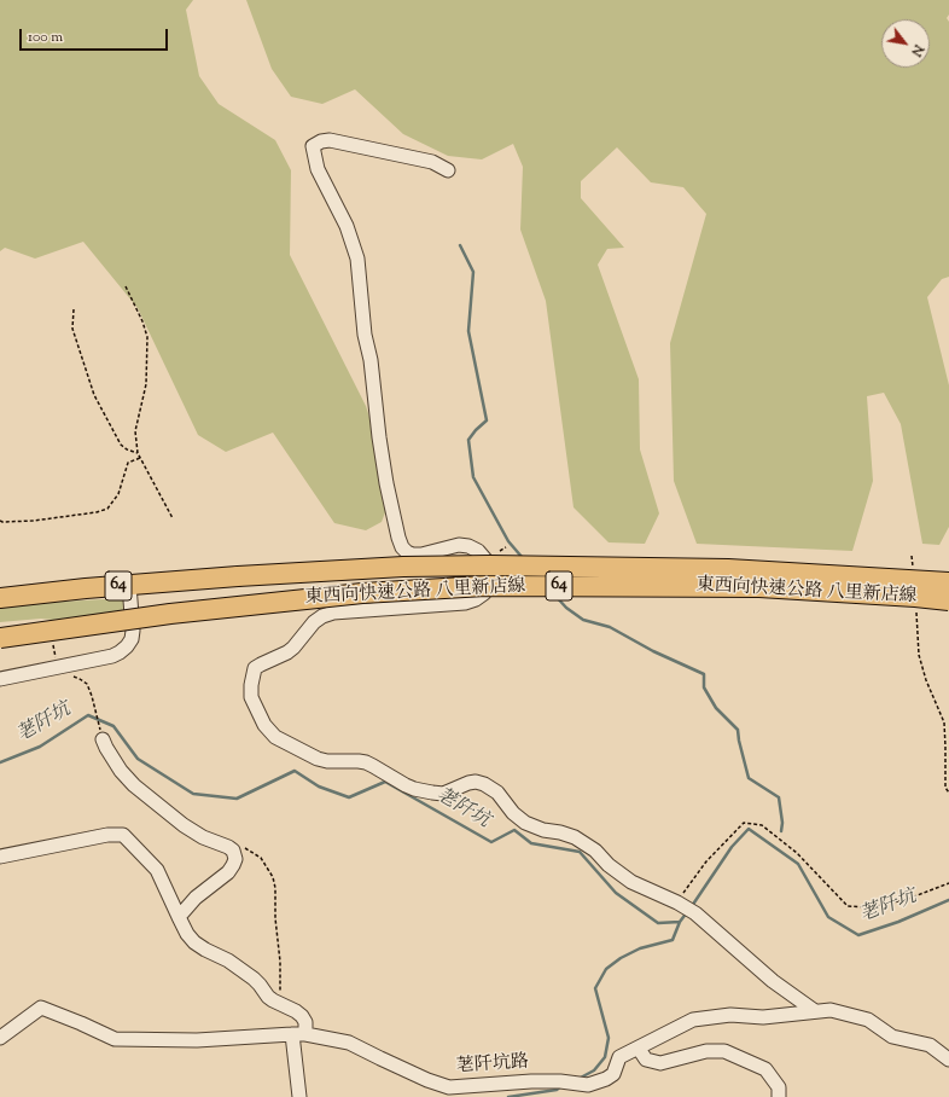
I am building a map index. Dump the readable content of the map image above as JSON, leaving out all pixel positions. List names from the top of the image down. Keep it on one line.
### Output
{"streets":{"highway":["64","東西向快速公路 八里新店線"],"street":["荖阡坑路"]},"water":["荖阡坑"],"scale_bar":"100 m","north":"bottom right"}
